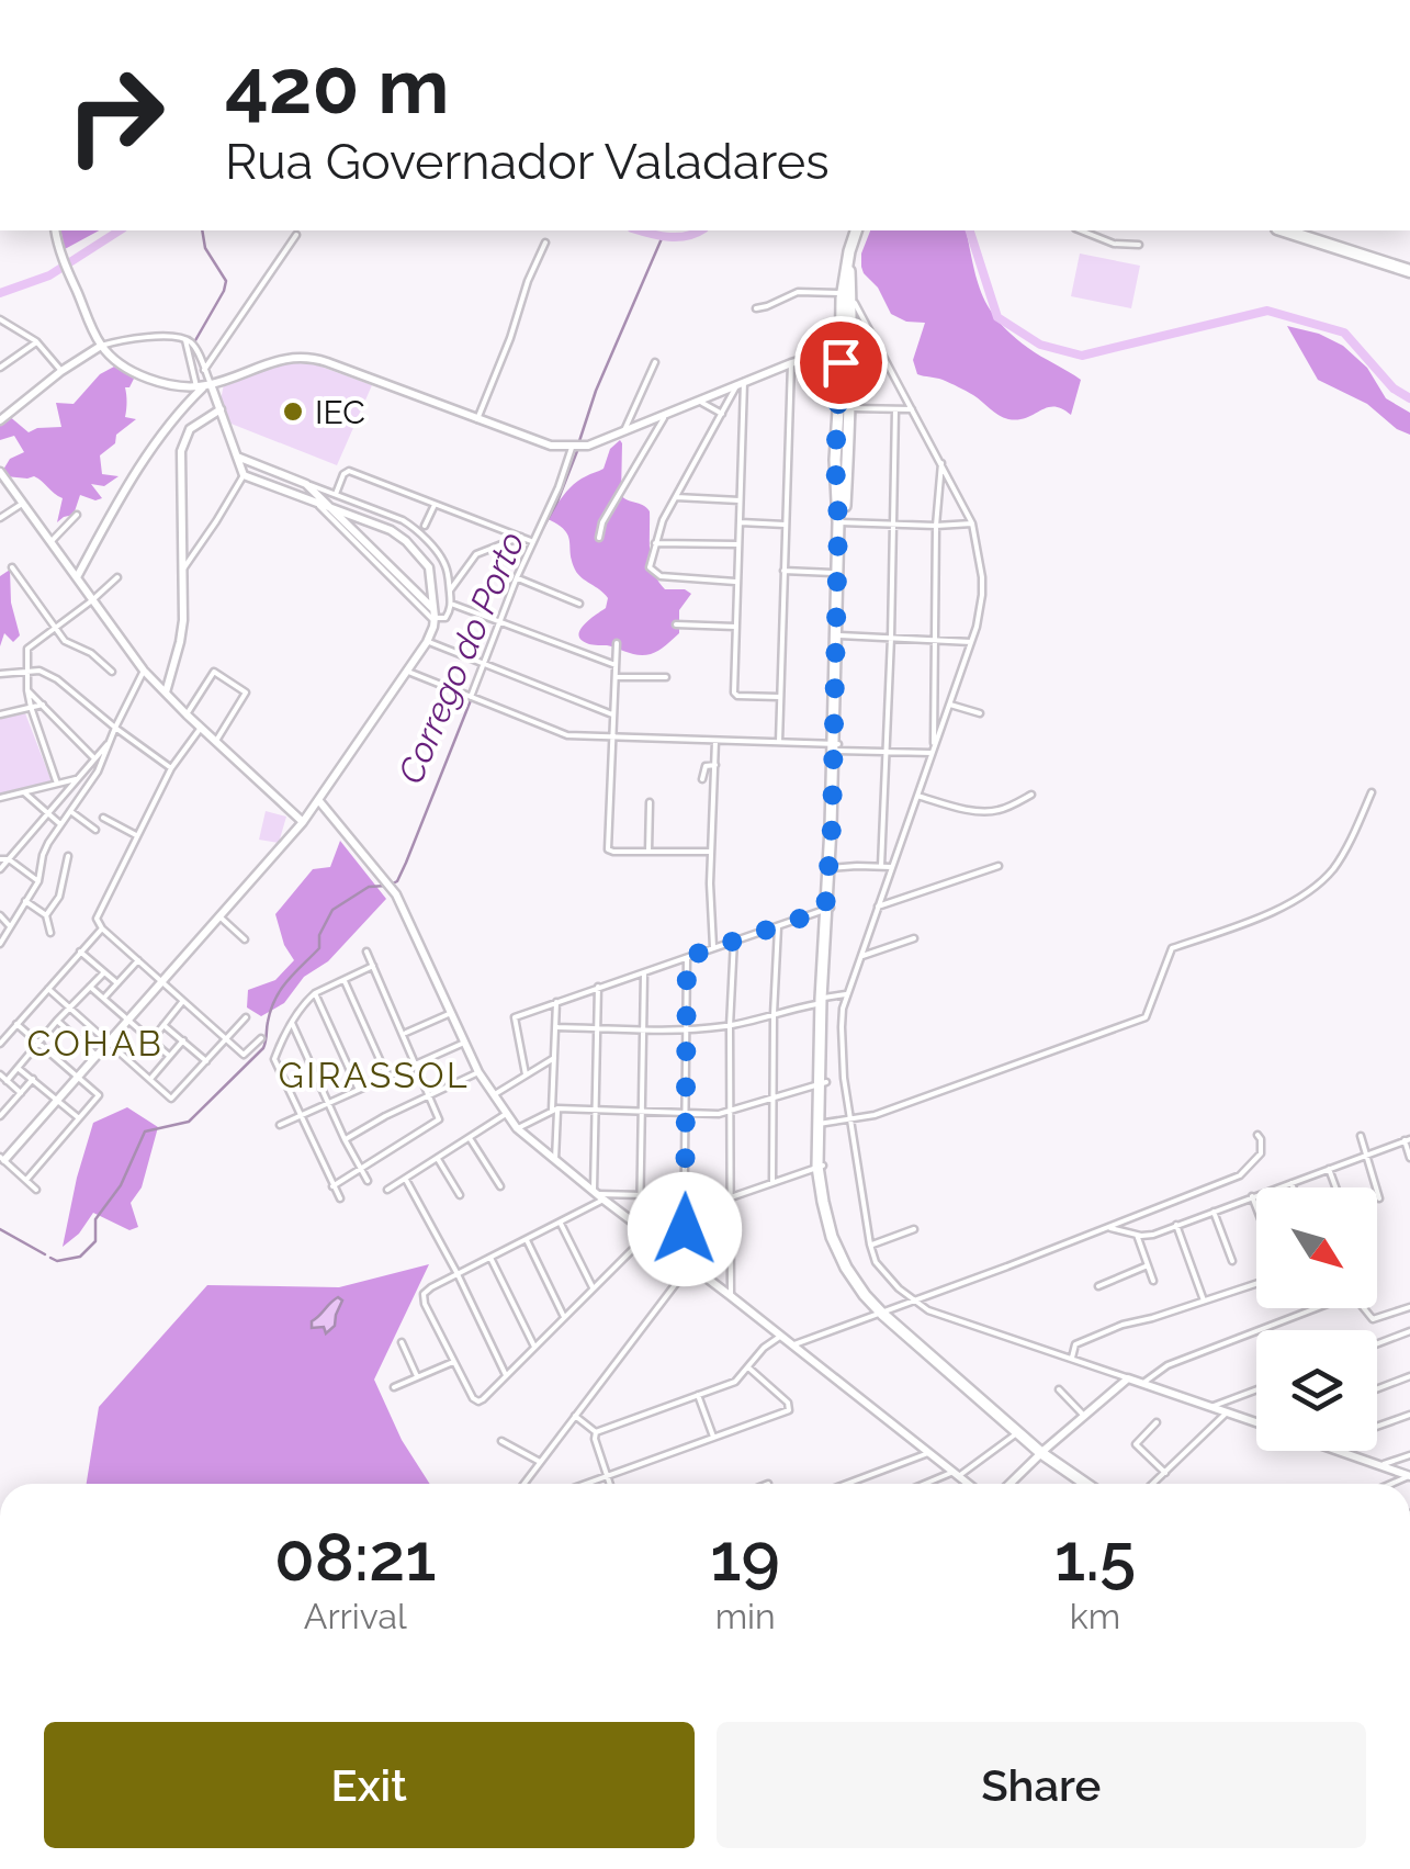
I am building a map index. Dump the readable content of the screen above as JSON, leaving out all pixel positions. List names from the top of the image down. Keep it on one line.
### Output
{"districts":["COHAB","GIRASSOL"],"water":["Corrego do Porto"],"places":["IEC"],"north":"bottom right","page":{"turn":["420 m","Rua Governador Valadares"],"eta":["08:21","Arrival","19","min","1.5","km"],"buttons":["Exit","Share"]}}
